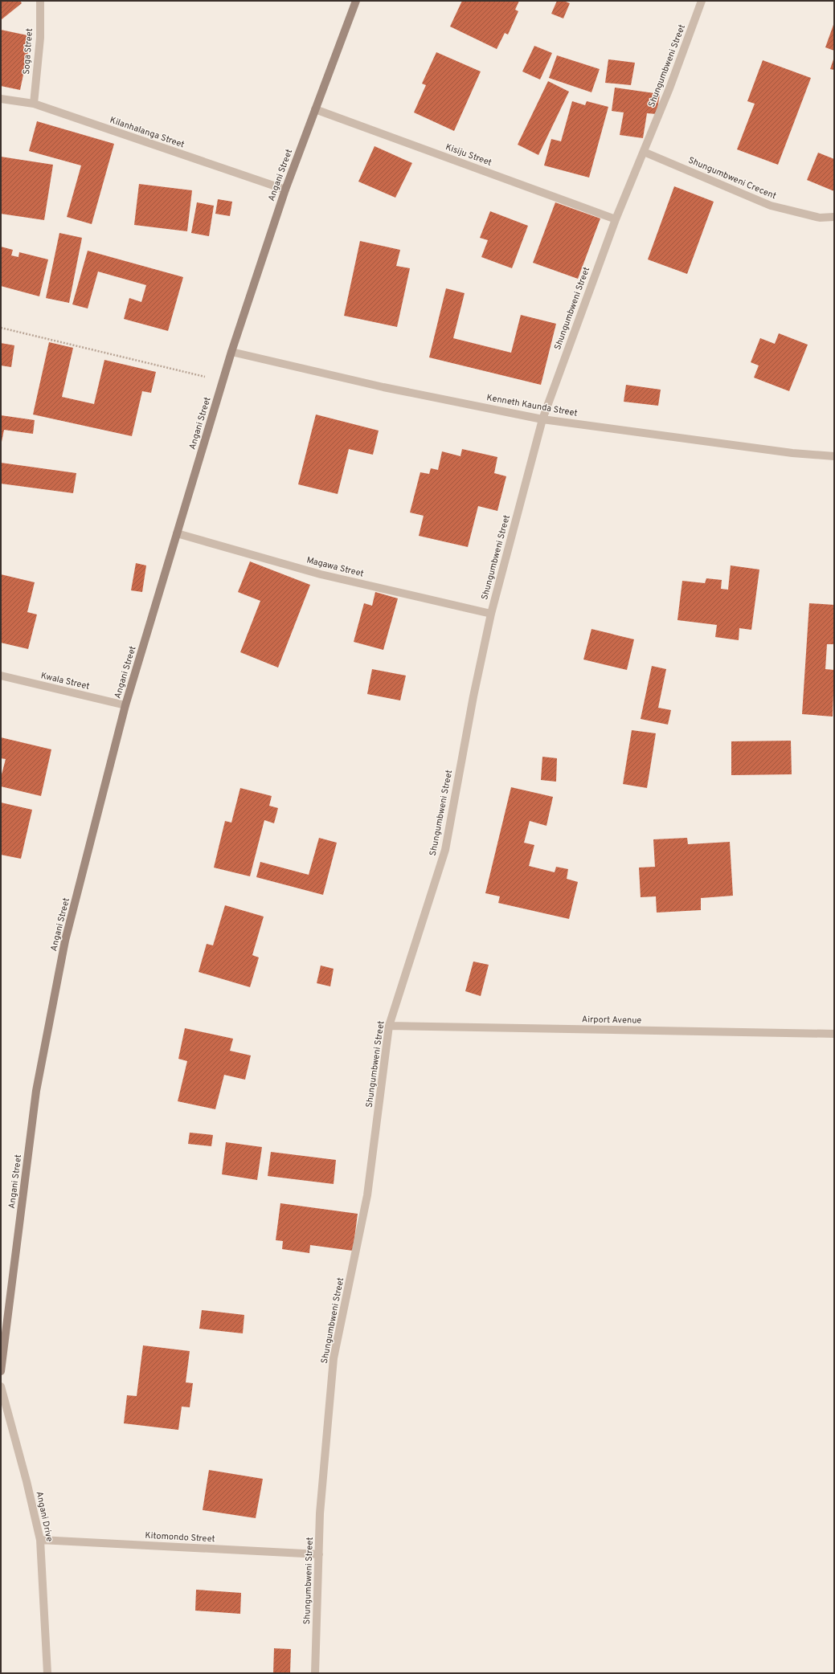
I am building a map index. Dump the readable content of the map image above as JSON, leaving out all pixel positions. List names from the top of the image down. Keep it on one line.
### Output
{"streets":{"street":["Soga Street","Shungumbweni Street","Kilanhalanga Street","Kisiju Street","Angani Street","Shungumbweni Crecent","Kenneth Kaunda Street","Magawa Street","Kwala Street","Airport Avenue","Angani Drive","Kitomondo Street"]},"crossings":[["Soga Street","Kilanhalanga Street"],["Shungumbweni Street","Kisiju Street"],["Shungumbweni Street","Shungumbweni Crecent"],["Shungumbweni Street","Kenneth Kaunda Street"],["Shungumbweni Street","Magawa Street"],["Shungumbweni Street","Airport Avenue"],["Shungumbweni Street","Kitomondo Street"],["Kilanhalanga Street","Angani Street"],["Kisiju Street","Angani Street"],["Angani Street","Kenneth Kaunda Street"],["Angani Street","Magawa Street"],["Angani Street","Kwala Street"],["Angani Drive","Kitomondo Street"]]}
